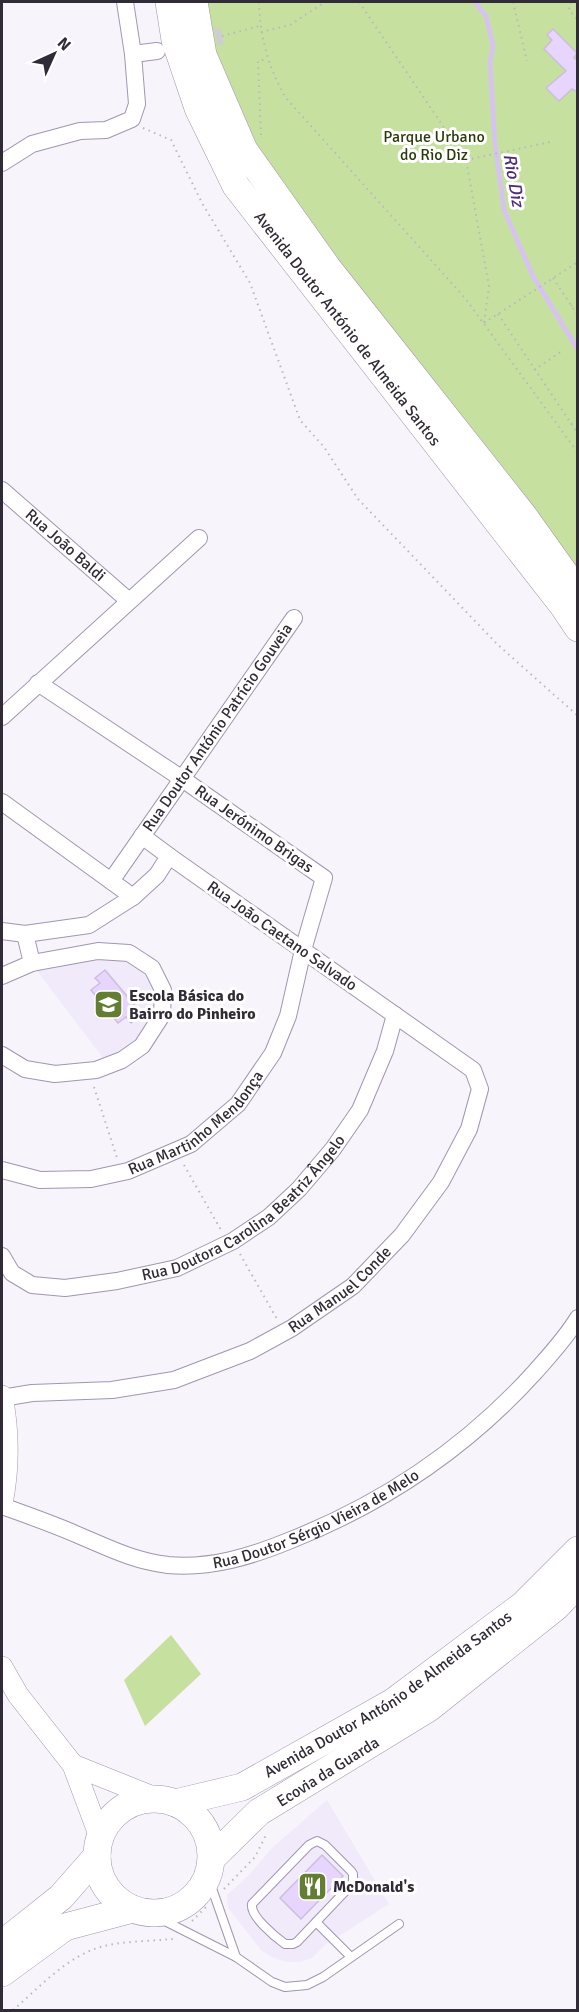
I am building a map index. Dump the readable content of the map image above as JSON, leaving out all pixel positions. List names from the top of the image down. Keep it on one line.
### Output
{"streets":{"highway":["Avenida Doutor António de Almeida Santos"],"street":["Rua João Baldi","Rua Doutor António Patrício Gouveia","Rua Jerónimo Brigas","Rua João Caetano Salvado","Rua Martinho Mendonça","Rua Doutora Carolina Beatriz Ângelo","Rua Manuel Conde","Rua Doutor Sérgio Vieira de Melo"],"path":["Ecovia da Guarda"]},"crossings":[["Avenida Doutor António de Almeida Santos","Ecovia da Guarda"],["Rua Doutor António Patrício Gouveia","Rua Jerónimo Brigas"],["Rua Doutor António Patrício Gouveia","Rua João Caetano Salvado"],["Rua Jerónimo Brigas","Rua João Caetano Salvado"],["Rua Jerónimo Brigas","Rua Martinho Mendonça"],["Rua João Caetano Salvado","Rua Martinho Mendonça"],["Rua João Caetano Salvado","Rua Doutora Carolina Beatriz Ângelo"],["Rua João Caetano Salvado","Rua Manuel Conde"],["Rua Doutora Carolina Beatriz Ângelo","Rua Manuel Conde"]],"water":["Rio Diz"],"parks":["Parque Urbano do Rio Diz"],"places":{"school or university":["Escola Básica do Bairro do Pinheiro"],"restaurant":["McDonald's"]},"north":"top right"}
